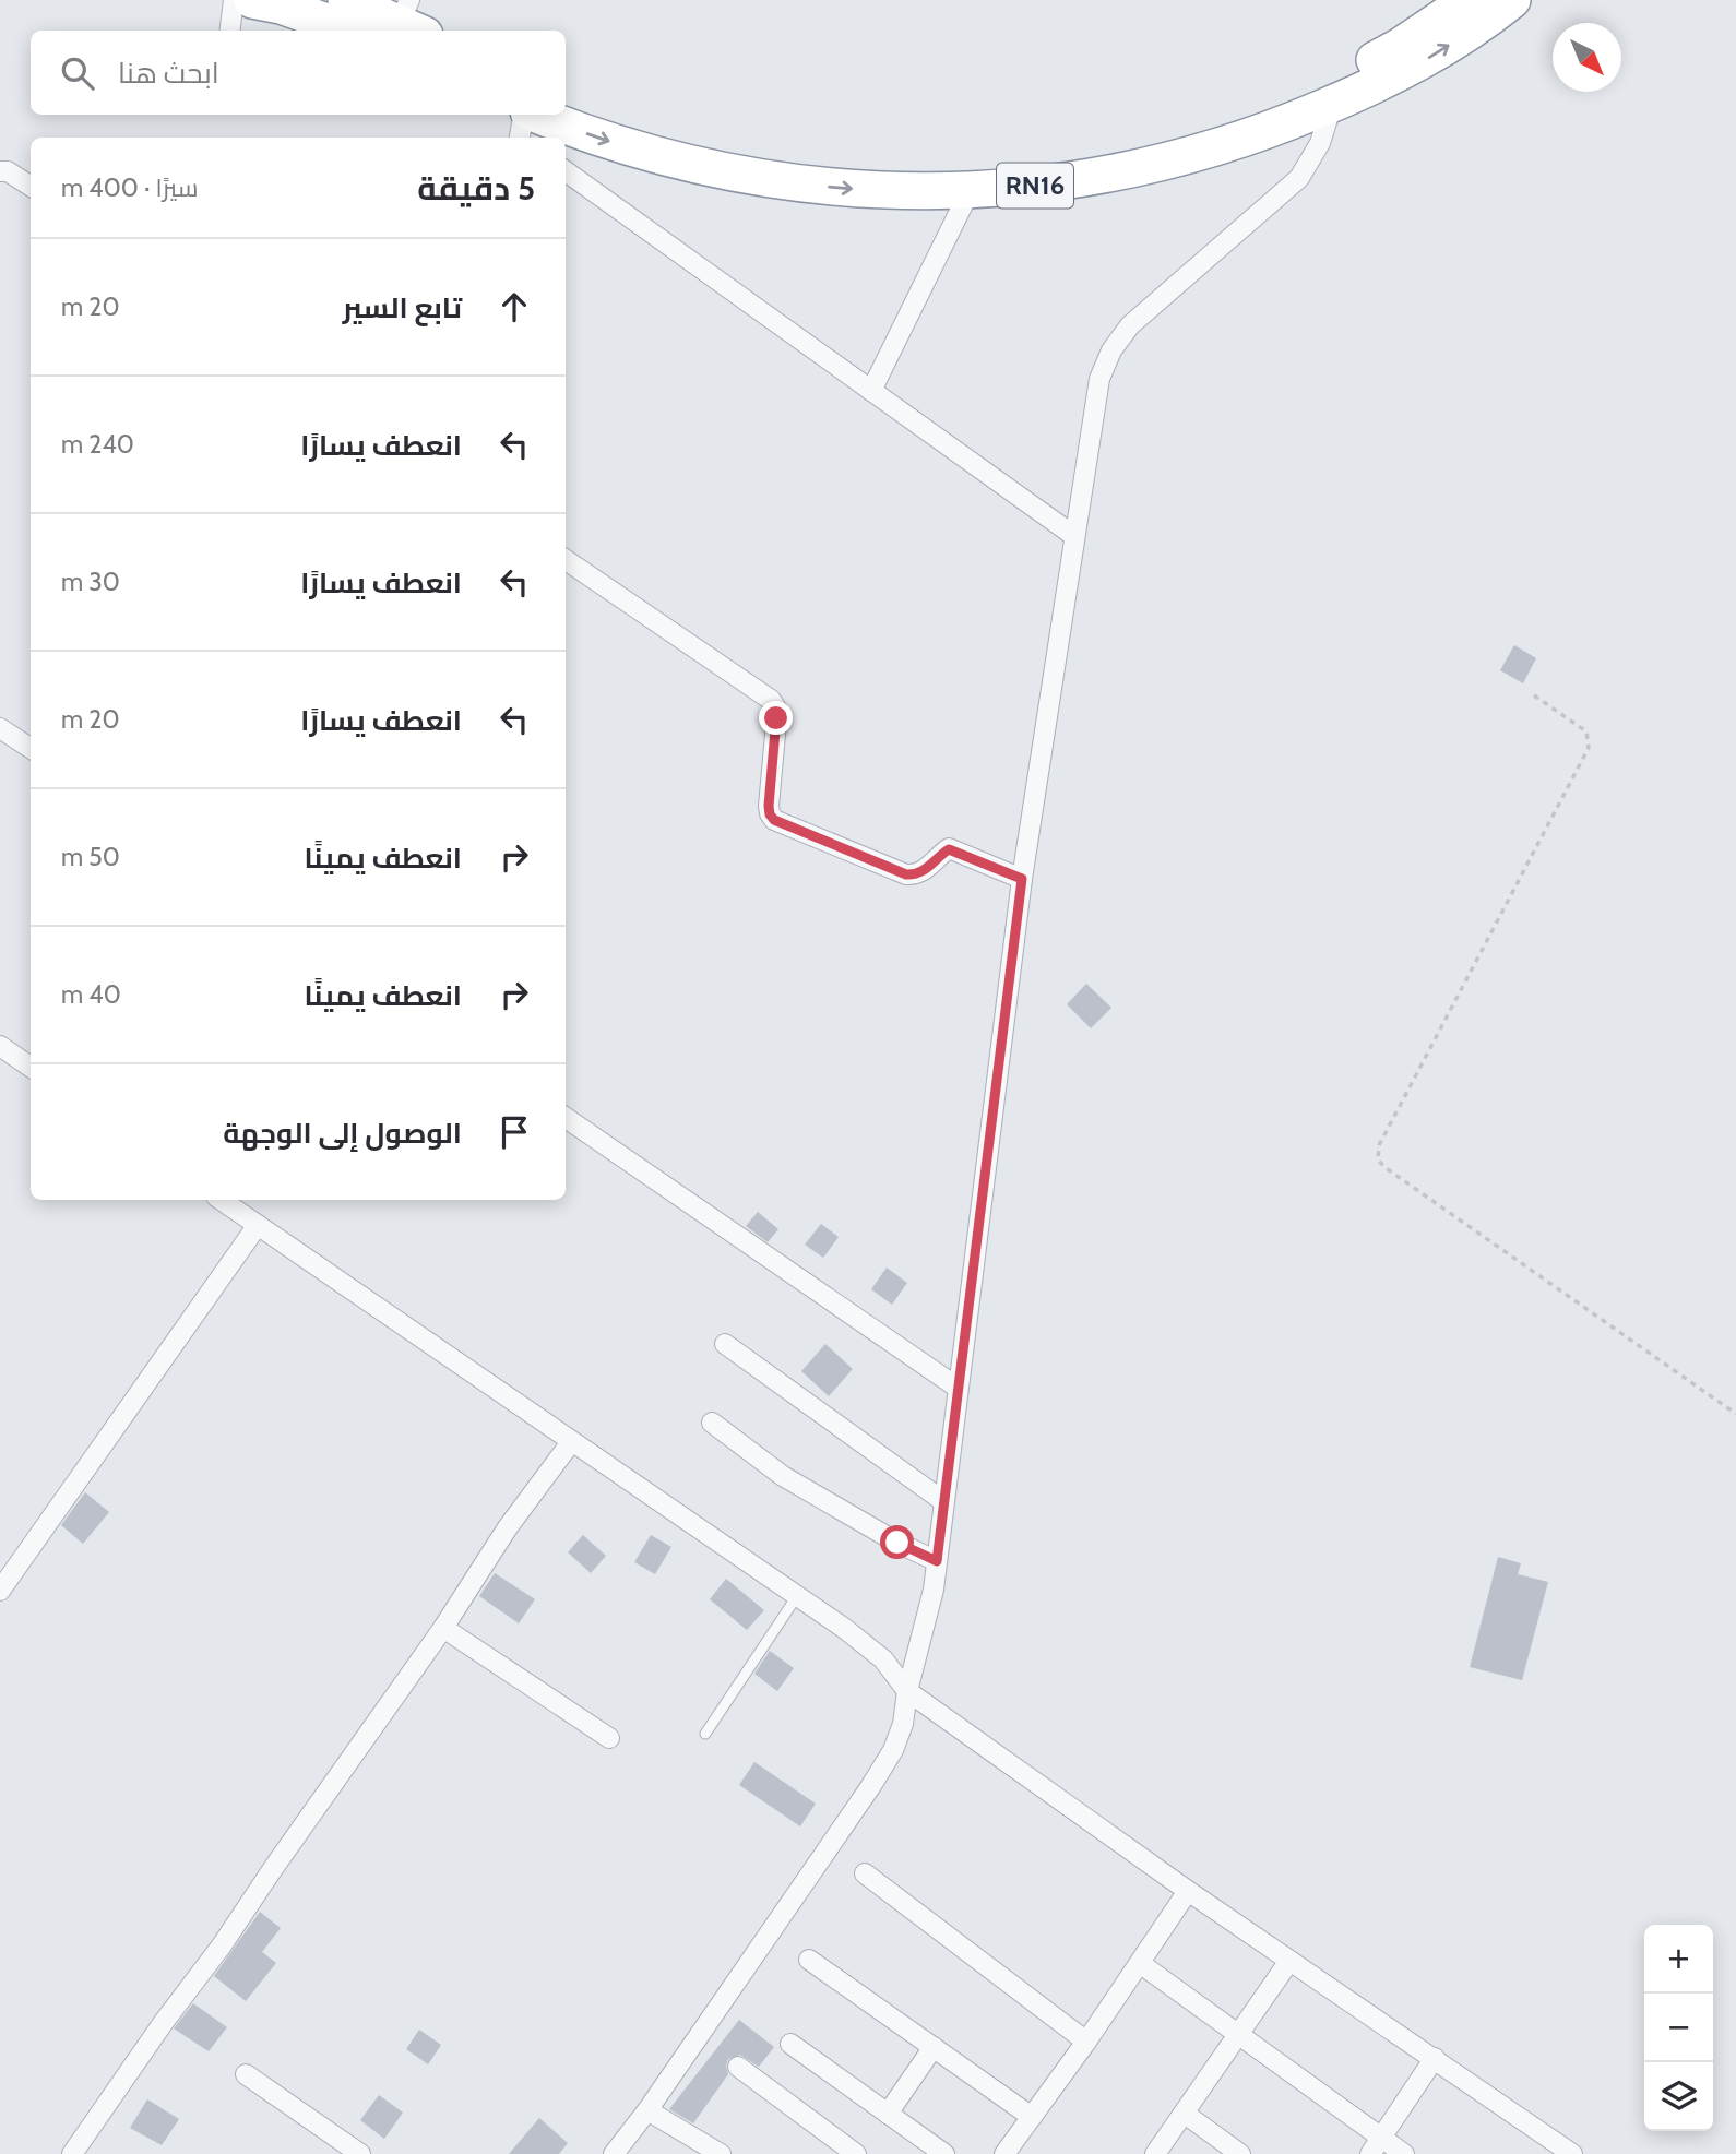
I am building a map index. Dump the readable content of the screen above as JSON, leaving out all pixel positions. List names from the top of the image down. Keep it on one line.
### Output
{"streets":{"highway":["RN16"]},"north":"bottom right","page":{"search":"ابحث هنا","heading":["5 دقيقة","سيرًا · 400 m"],"list":[["تابع السير","20 m"],["انعطف يسارًا","240 m"],["انعطف يسارًا","30 m"],["انعطف يسارًا","20 m"],["انعطف يمينًا","50 m"],["انعطف يمينًا","40 m"],"الوصول إلى الوجهة"],"map_buttons":["+","−"]}}
